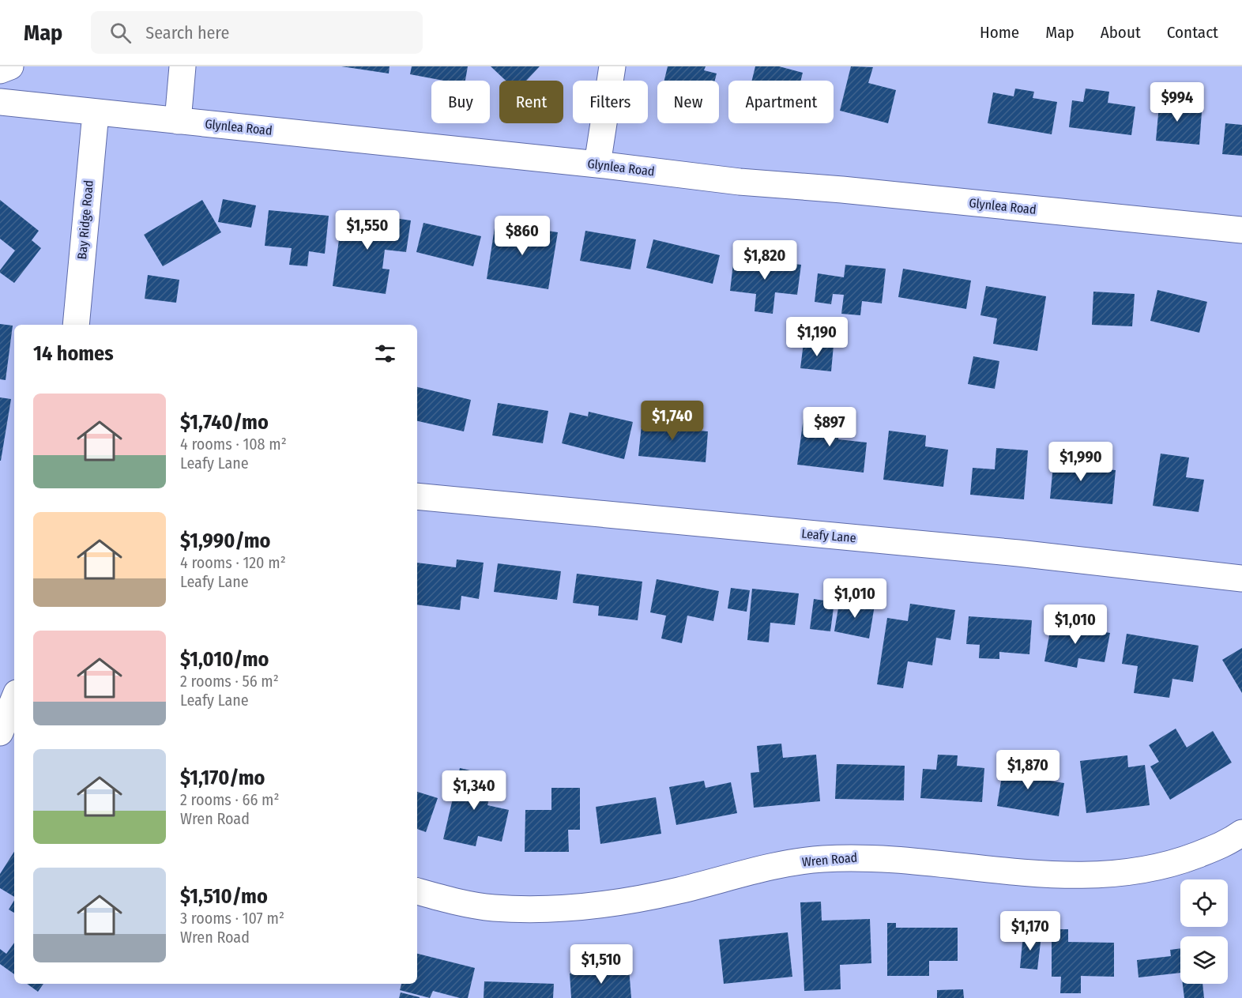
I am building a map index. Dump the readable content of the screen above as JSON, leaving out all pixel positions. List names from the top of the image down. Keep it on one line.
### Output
{"streets":{"street":["Glynlea Road","Bay Ridge Road","Leafy Lane","Wren Road"]},"crossings":[["Glynlea Road","Bay Ridge Road"]],"page":{"header":"Map","search":"Search here","nav":["Home","Map","About","Contact"],"chip":["Buy","Rent","Filters","New","Apartment"],"price":["$994","$1,550","$860","$1,820","$1,190","$1,740","$897","$1,990","$1,010","$1,010","$1,870","$1,340","$1,170","$1,510"],"heading":"14 homes","list":[{"name":"$1,740/mo","note":"4 rooms · 108 m² · Leafy Lane"},{"name":"$1,990/mo","note":"4 rooms · 120 m² · Leafy Lane"},{"name":"$1,010/mo","note":"2 rooms · 56 m² · Leafy Lane"},{"name":"$1,170/mo","note":"2 rooms · 66 m² · Wren Road"},{"name":"$1,510/mo","note":"3 rooms · 107 m² · Wren Road"}]}}
